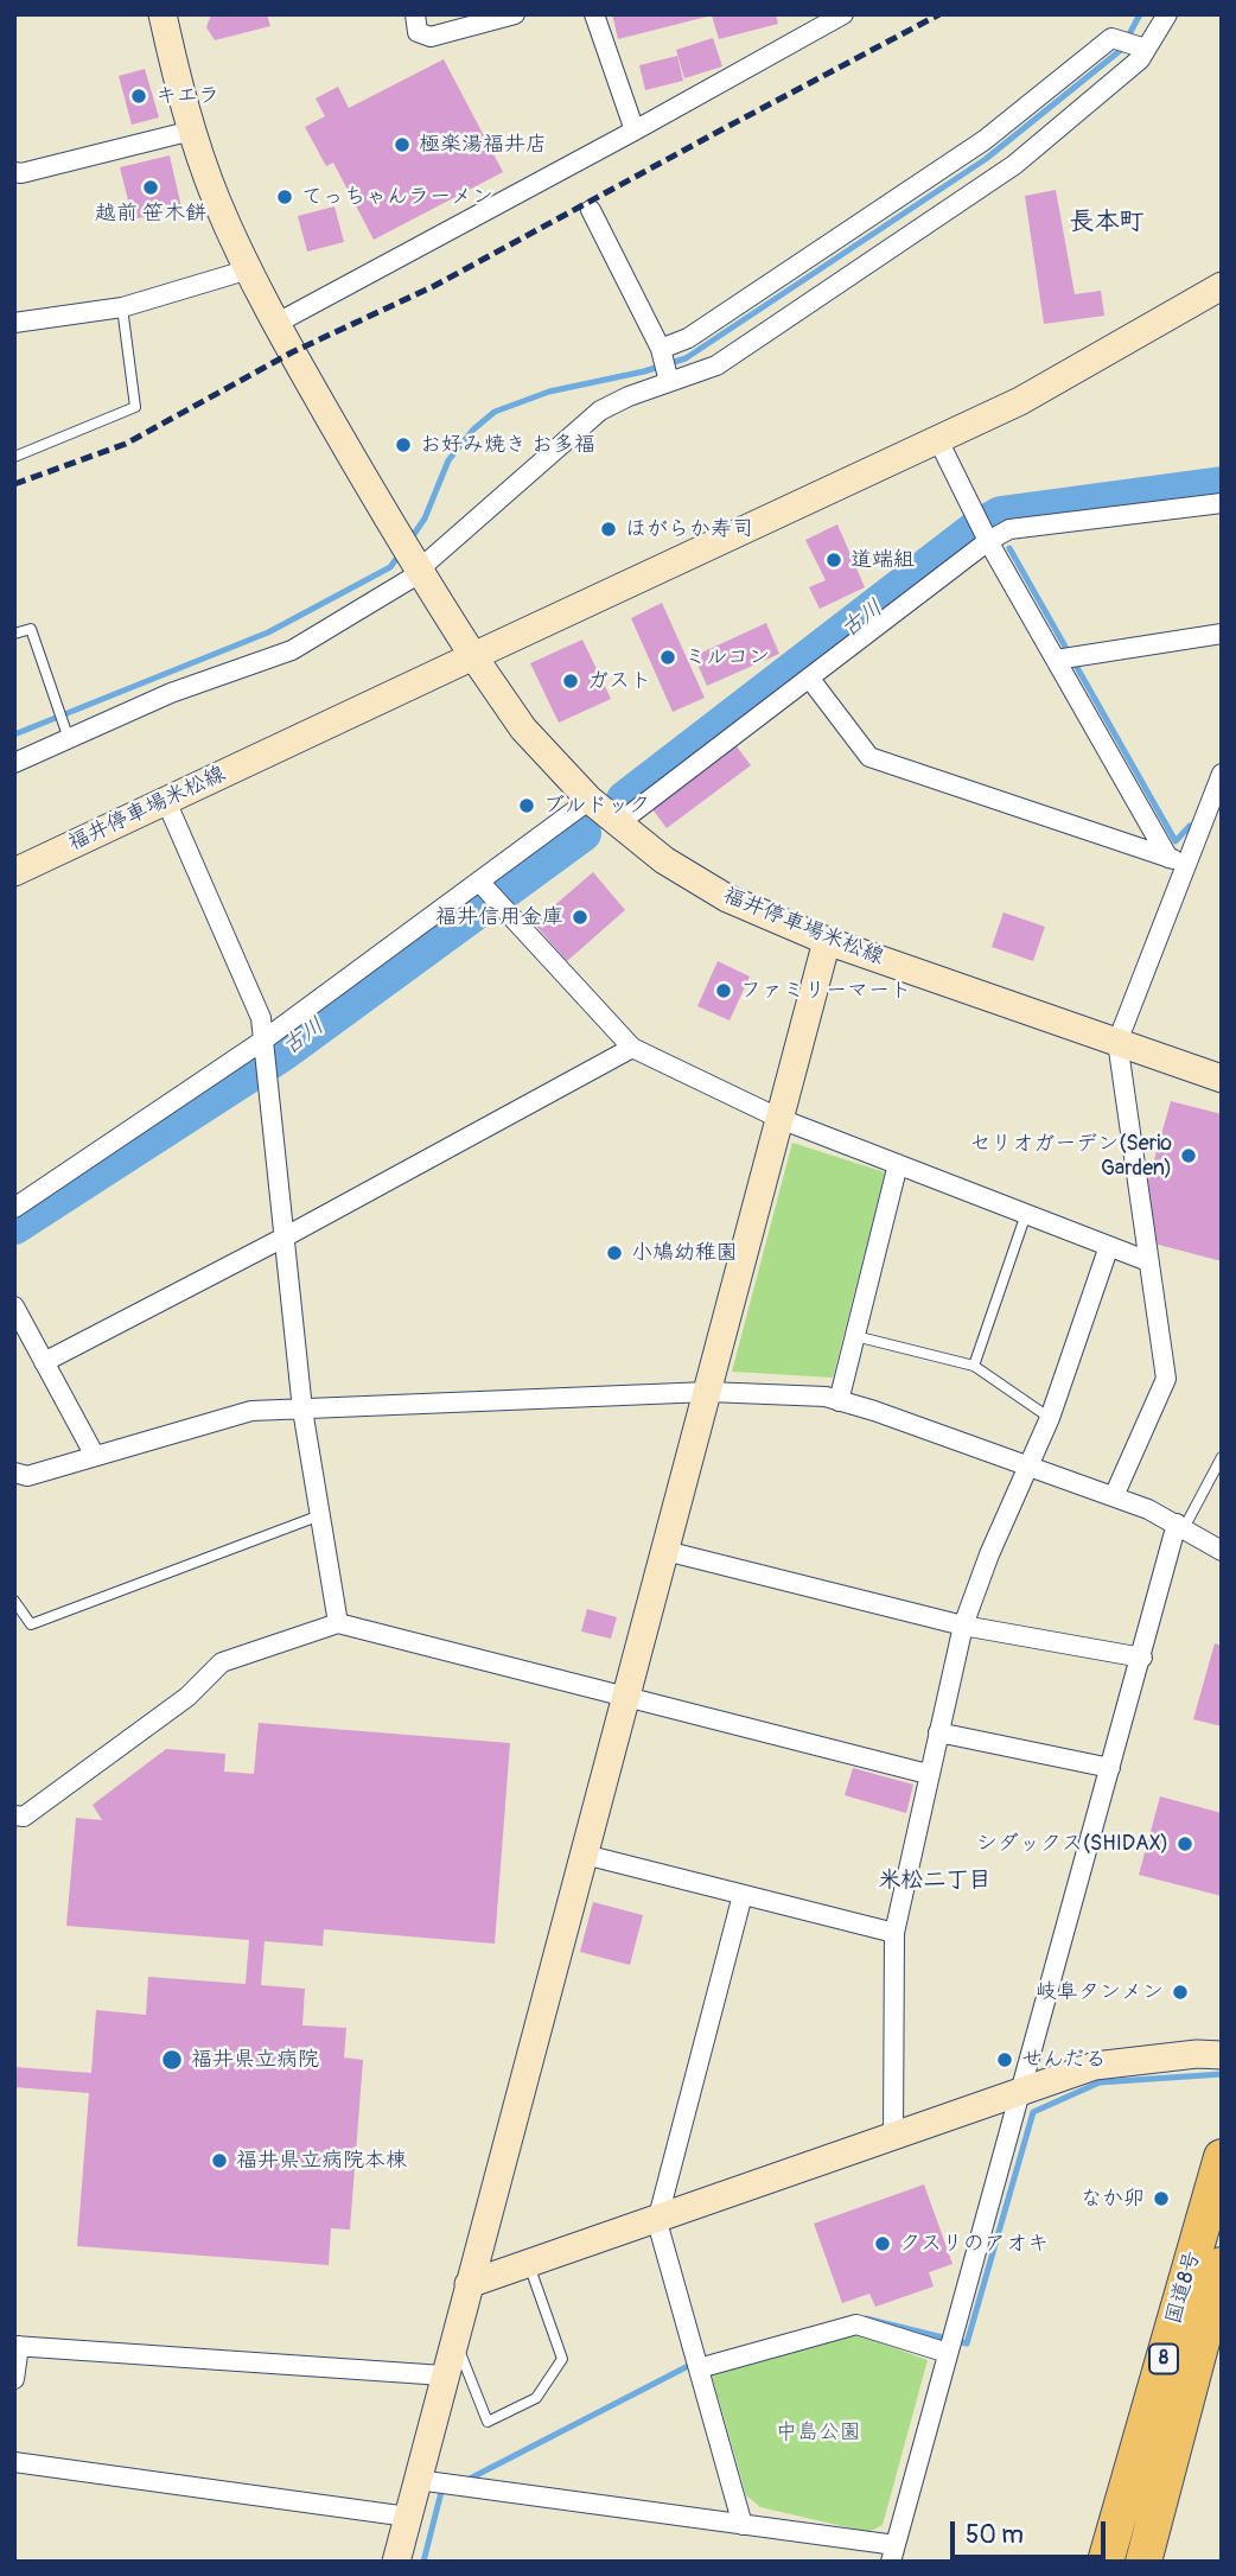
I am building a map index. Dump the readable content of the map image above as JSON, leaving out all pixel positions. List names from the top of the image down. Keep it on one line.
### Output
{"streets":{"highway":["国道8号","8"],"street":["福井停車場米松線"]},"districts":["長本町","米松二丁目"],"water":["古川"],"parks":["中島公園"],"places":["キエラ","極楽湯福井店","越前 笹木餅","てっちゃんラーメン","お好み焼き お多福","ほがらか寿司","道端組","ミルコン","ガスト","ブルドック","福井信用金庫","ファミリーマート","セリオガーデン(Serio Garden)","小鳩幼稚園","シダックス(SHIDAX)","岐阜タンメン","福井県立病院","せんだる","福井県立病院本棟","なか卯","クスリのアオキ"],"scale_bar":"50 m"}
